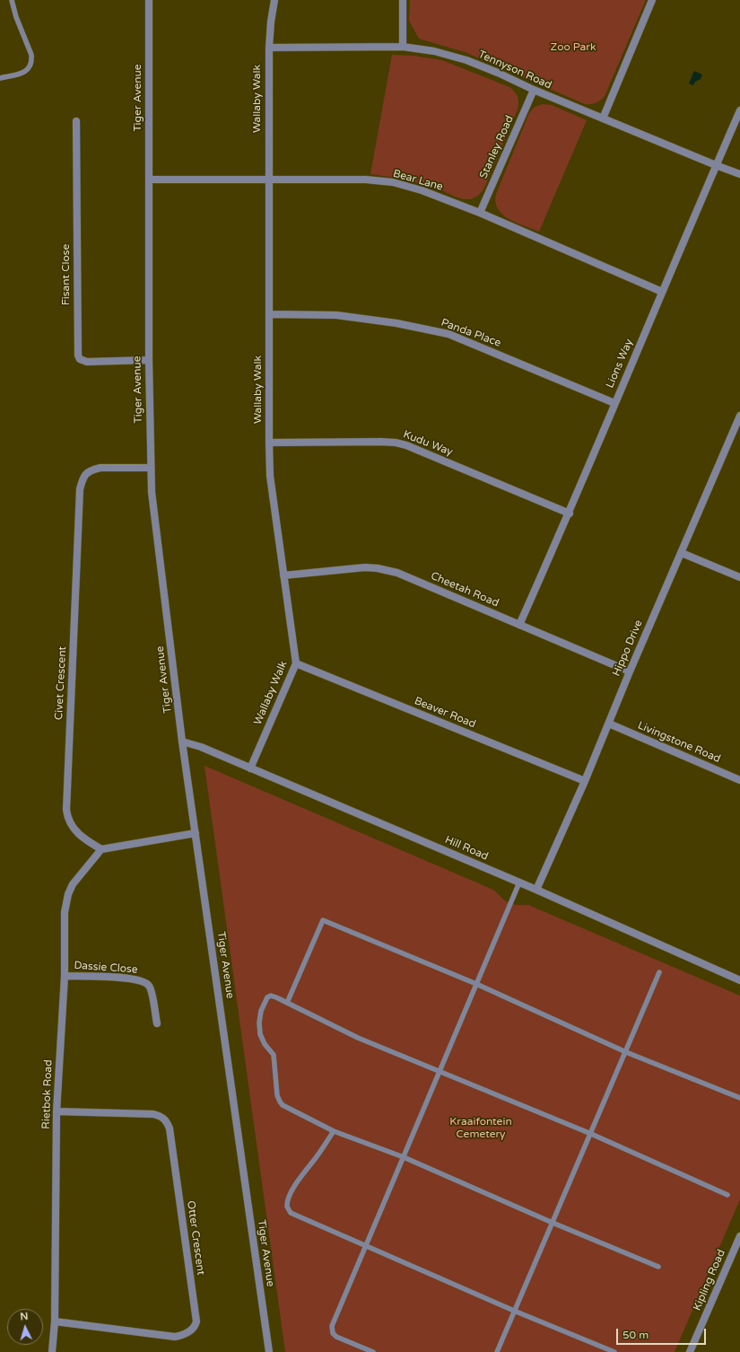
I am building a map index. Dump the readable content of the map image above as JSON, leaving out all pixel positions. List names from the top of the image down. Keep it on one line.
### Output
{"streets":{"street":["Tennyson Road","Tiger Avenue","Wallaby Walk","Stanley Road","Bear Lane","Fisant Close","Panda Place","Lions Way","Kudu Way","Cheetah Road","Hippo Drive","Civet Crescent","Beaver Road","Livingstone Road","Hill Road","Dassie Close","Rietbok Road","Otter Crescent","Kipling Road"]},"crossings":[["Tennyson Road","Wallaby Walk"],["Tennyson Road","Stanley Road"],["Tennyson Road","Lions Way"],["Tiger Avenue","Bear Lane"],["Tiger Avenue","Fisant Close"],["Tiger Avenue","Civet Crescent"],["Tiger Avenue","Hill Road"],["Wallaby Walk","Bear Lane"],["Wallaby Walk","Panda Place"],["Wallaby Walk","Kudu Way"],["Wallaby Walk","Cheetah Road"],["Wallaby Walk","Beaver Road"],["Wallaby Walk","Hill Road"],["Stanley Road","Bear Lane"],["Bear Lane","Lions Way"],["Panda Place","Lions Way"],["Lions Way","Kudu Way"],["Lions Way","Cheetah Road"],["Cheetah Road","Hippo Drive"],["Hippo Drive","Beaver Road"],["Hippo Drive","Livingstone Road"],["Hippo Drive","Hill Road"],["Civet Crescent","Rietbok Road"],["Dassie Close","Rietbok Road"],["Rietbok Road","Otter Crescent"]],"parks":["Zoo Park","Kraaifontein Cemetery"],"scale_bar":"50 m","north":"top"}
